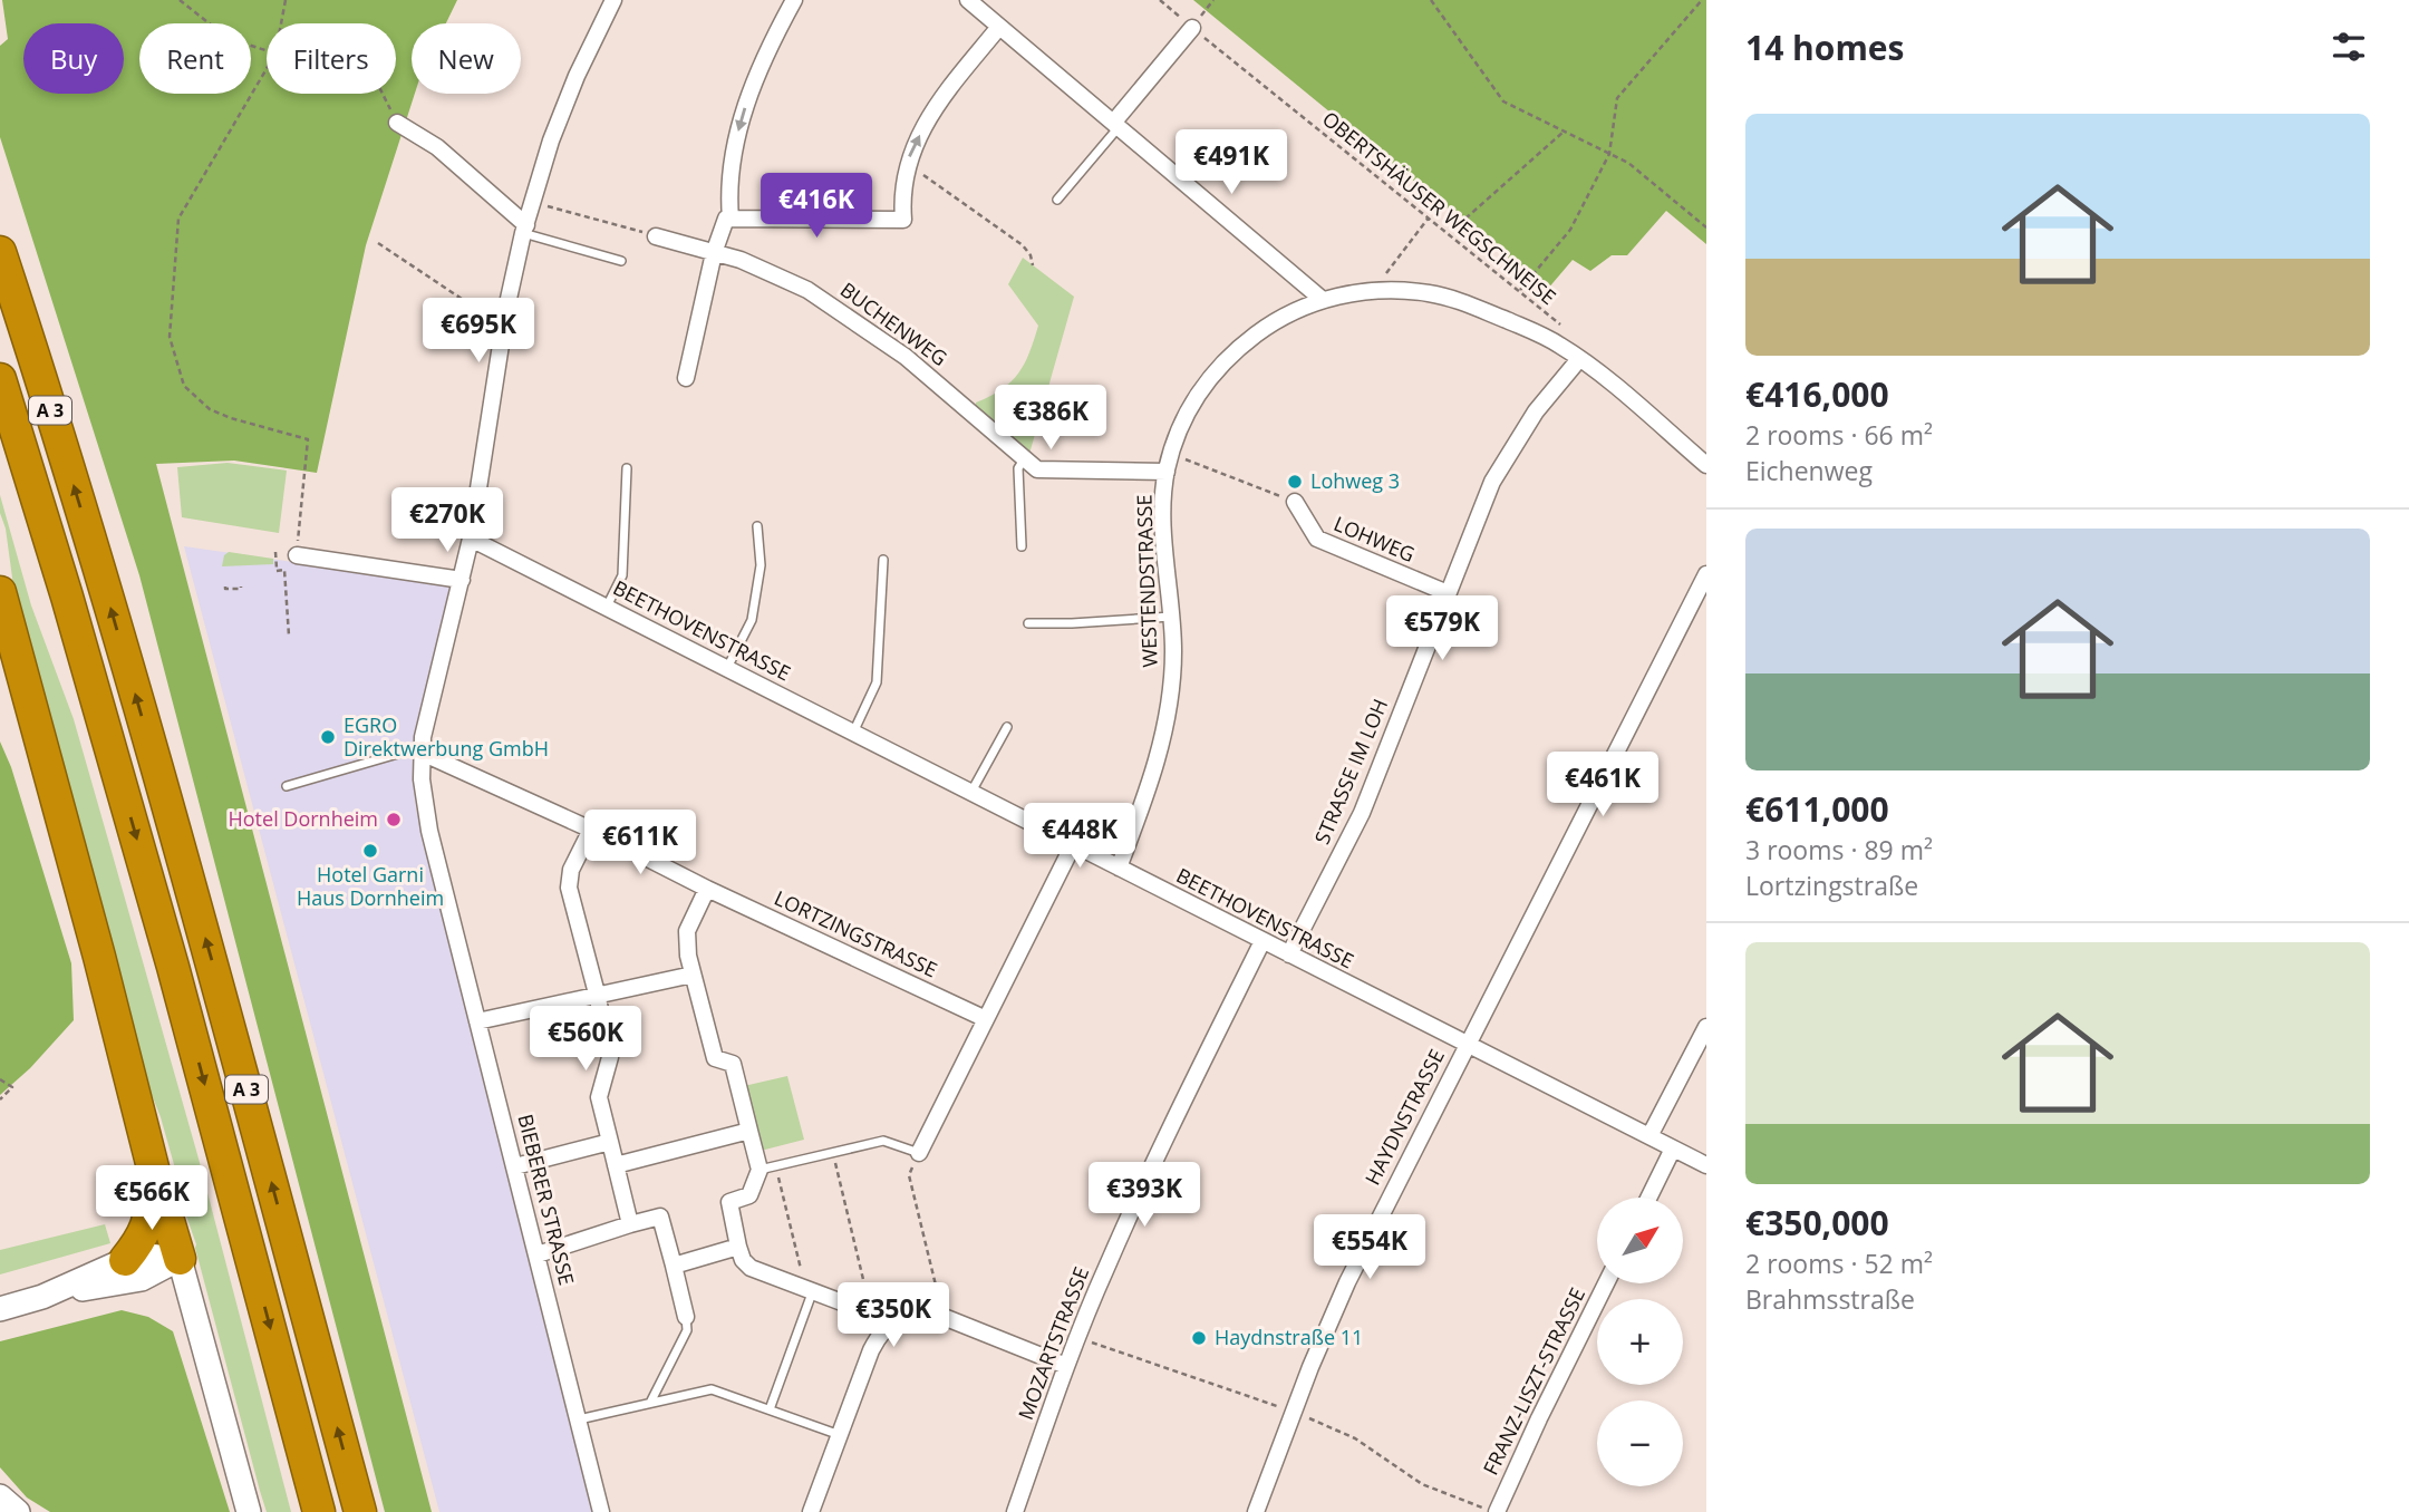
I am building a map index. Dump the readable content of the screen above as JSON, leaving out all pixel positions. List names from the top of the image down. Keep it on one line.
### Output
{"streets":{"highway":["A 3"],"street":["BUCHENWEG","LOHWEG","WESTENDSTRASSE","BEETHOVENSTRASSE","STRASSE IM LOH","LORTZINGSTRASSE","HAYDNSTRASSE","BIEBERER STRASSE","MOZARTSTRASSE","FRANZ-LISZT-STRASSE"],"path":["OBERTSHÄUSER WEGSCHNEISE"]},"crossings":[["OBERTSHÄUSER WEGSCHNEISE","WESTENDSTRASSE"],["OBERTSHÄUSER WEGSCHNEISE","STRASSE IM LOH"],["BUCHENWEG","WESTENDSTRASSE"],["LOHWEG","STRASSE IM LOH"],["WESTENDSTRASSE","BEETHOVENSTRASSE"],["WESTENDSTRASSE","STRASSE IM LOH"],["BEETHOVENSTRASSE","STRASSE IM LOH"],["BEETHOVENSTRASSE","HAYDNSTRASSE"],["BEETHOVENSTRASSE","BIEBERER STRASSE"],["BEETHOVENSTRASSE","MOZARTSTRASSE"],["LORTZINGSTRASSE","BIEBERER STRASSE"]],"places":["Lohweg 3","EGRO Direktwerbung GmbH","Hotel Dornheim","Hotel Garni Haus Dornheim","Haydnstraße 11"],"north":"top right","page":{"heading":"14 homes","chip":["Buy","Rent","Filters","New"],"list":[{"name":"€416,000","note":"2 rooms · 66 m² · Eichenweg"},{"name":"€611,000","note":"3 rooms · 89 m² · Lortzingstraße"},{"name":"€350,000","note":"2 rooms · 52 m² · Brahmsstraße"}],"price":["€491K","€416K","€695K","€386K","€270K","€579K","€461K","€448K","€611K","€560K","€393K","€566K","€554K","€350K"],"map_buttons":["+","−"]}}
